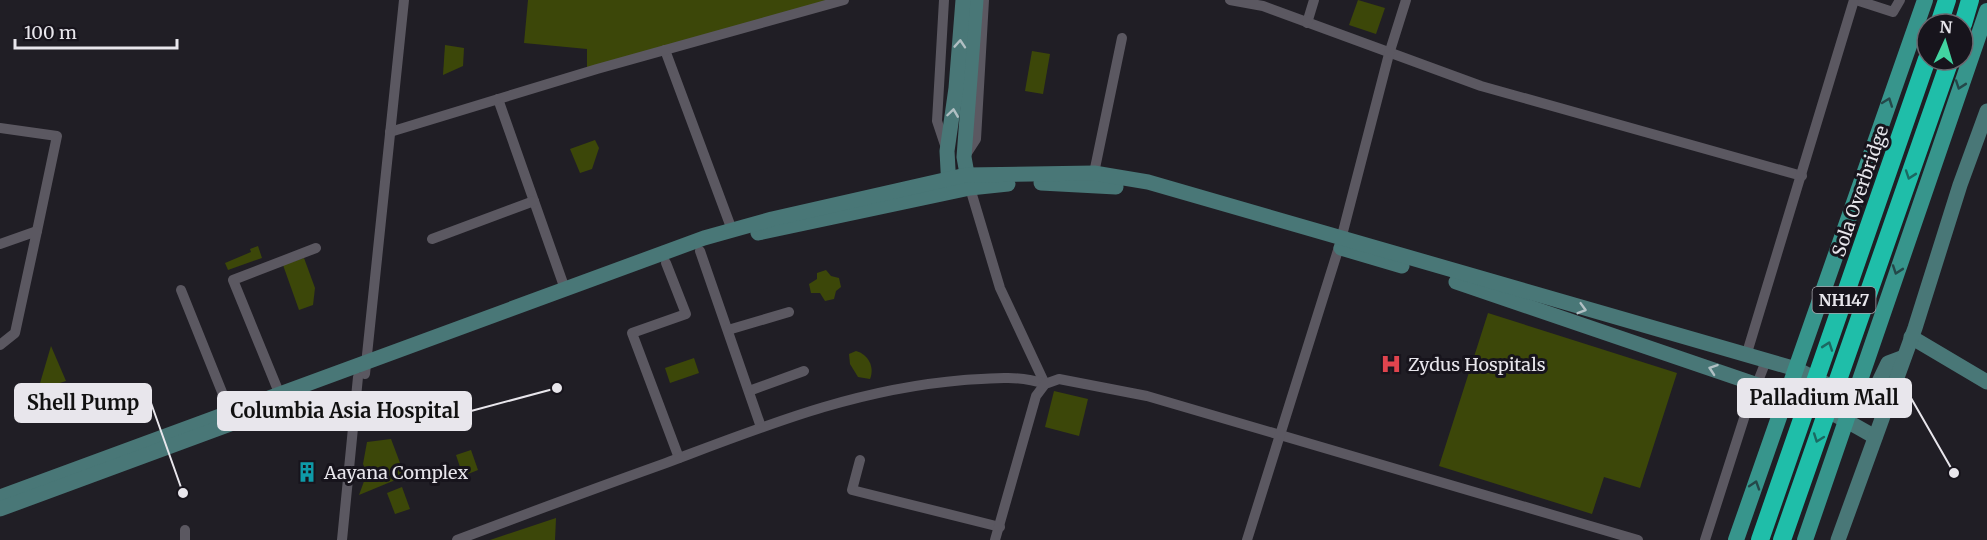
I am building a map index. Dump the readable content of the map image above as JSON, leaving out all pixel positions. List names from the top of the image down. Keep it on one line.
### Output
{"streets":{"highway":["Sola Overbridge","NH147"]},"places":{"hospital":["Zydus Hospitals"],"other":["Columbia Asia Hospital","Palladium Mall","Shell Pump"],"building":["Aayana Complex"]},"scale_bar":"100 m","north":"top"}
